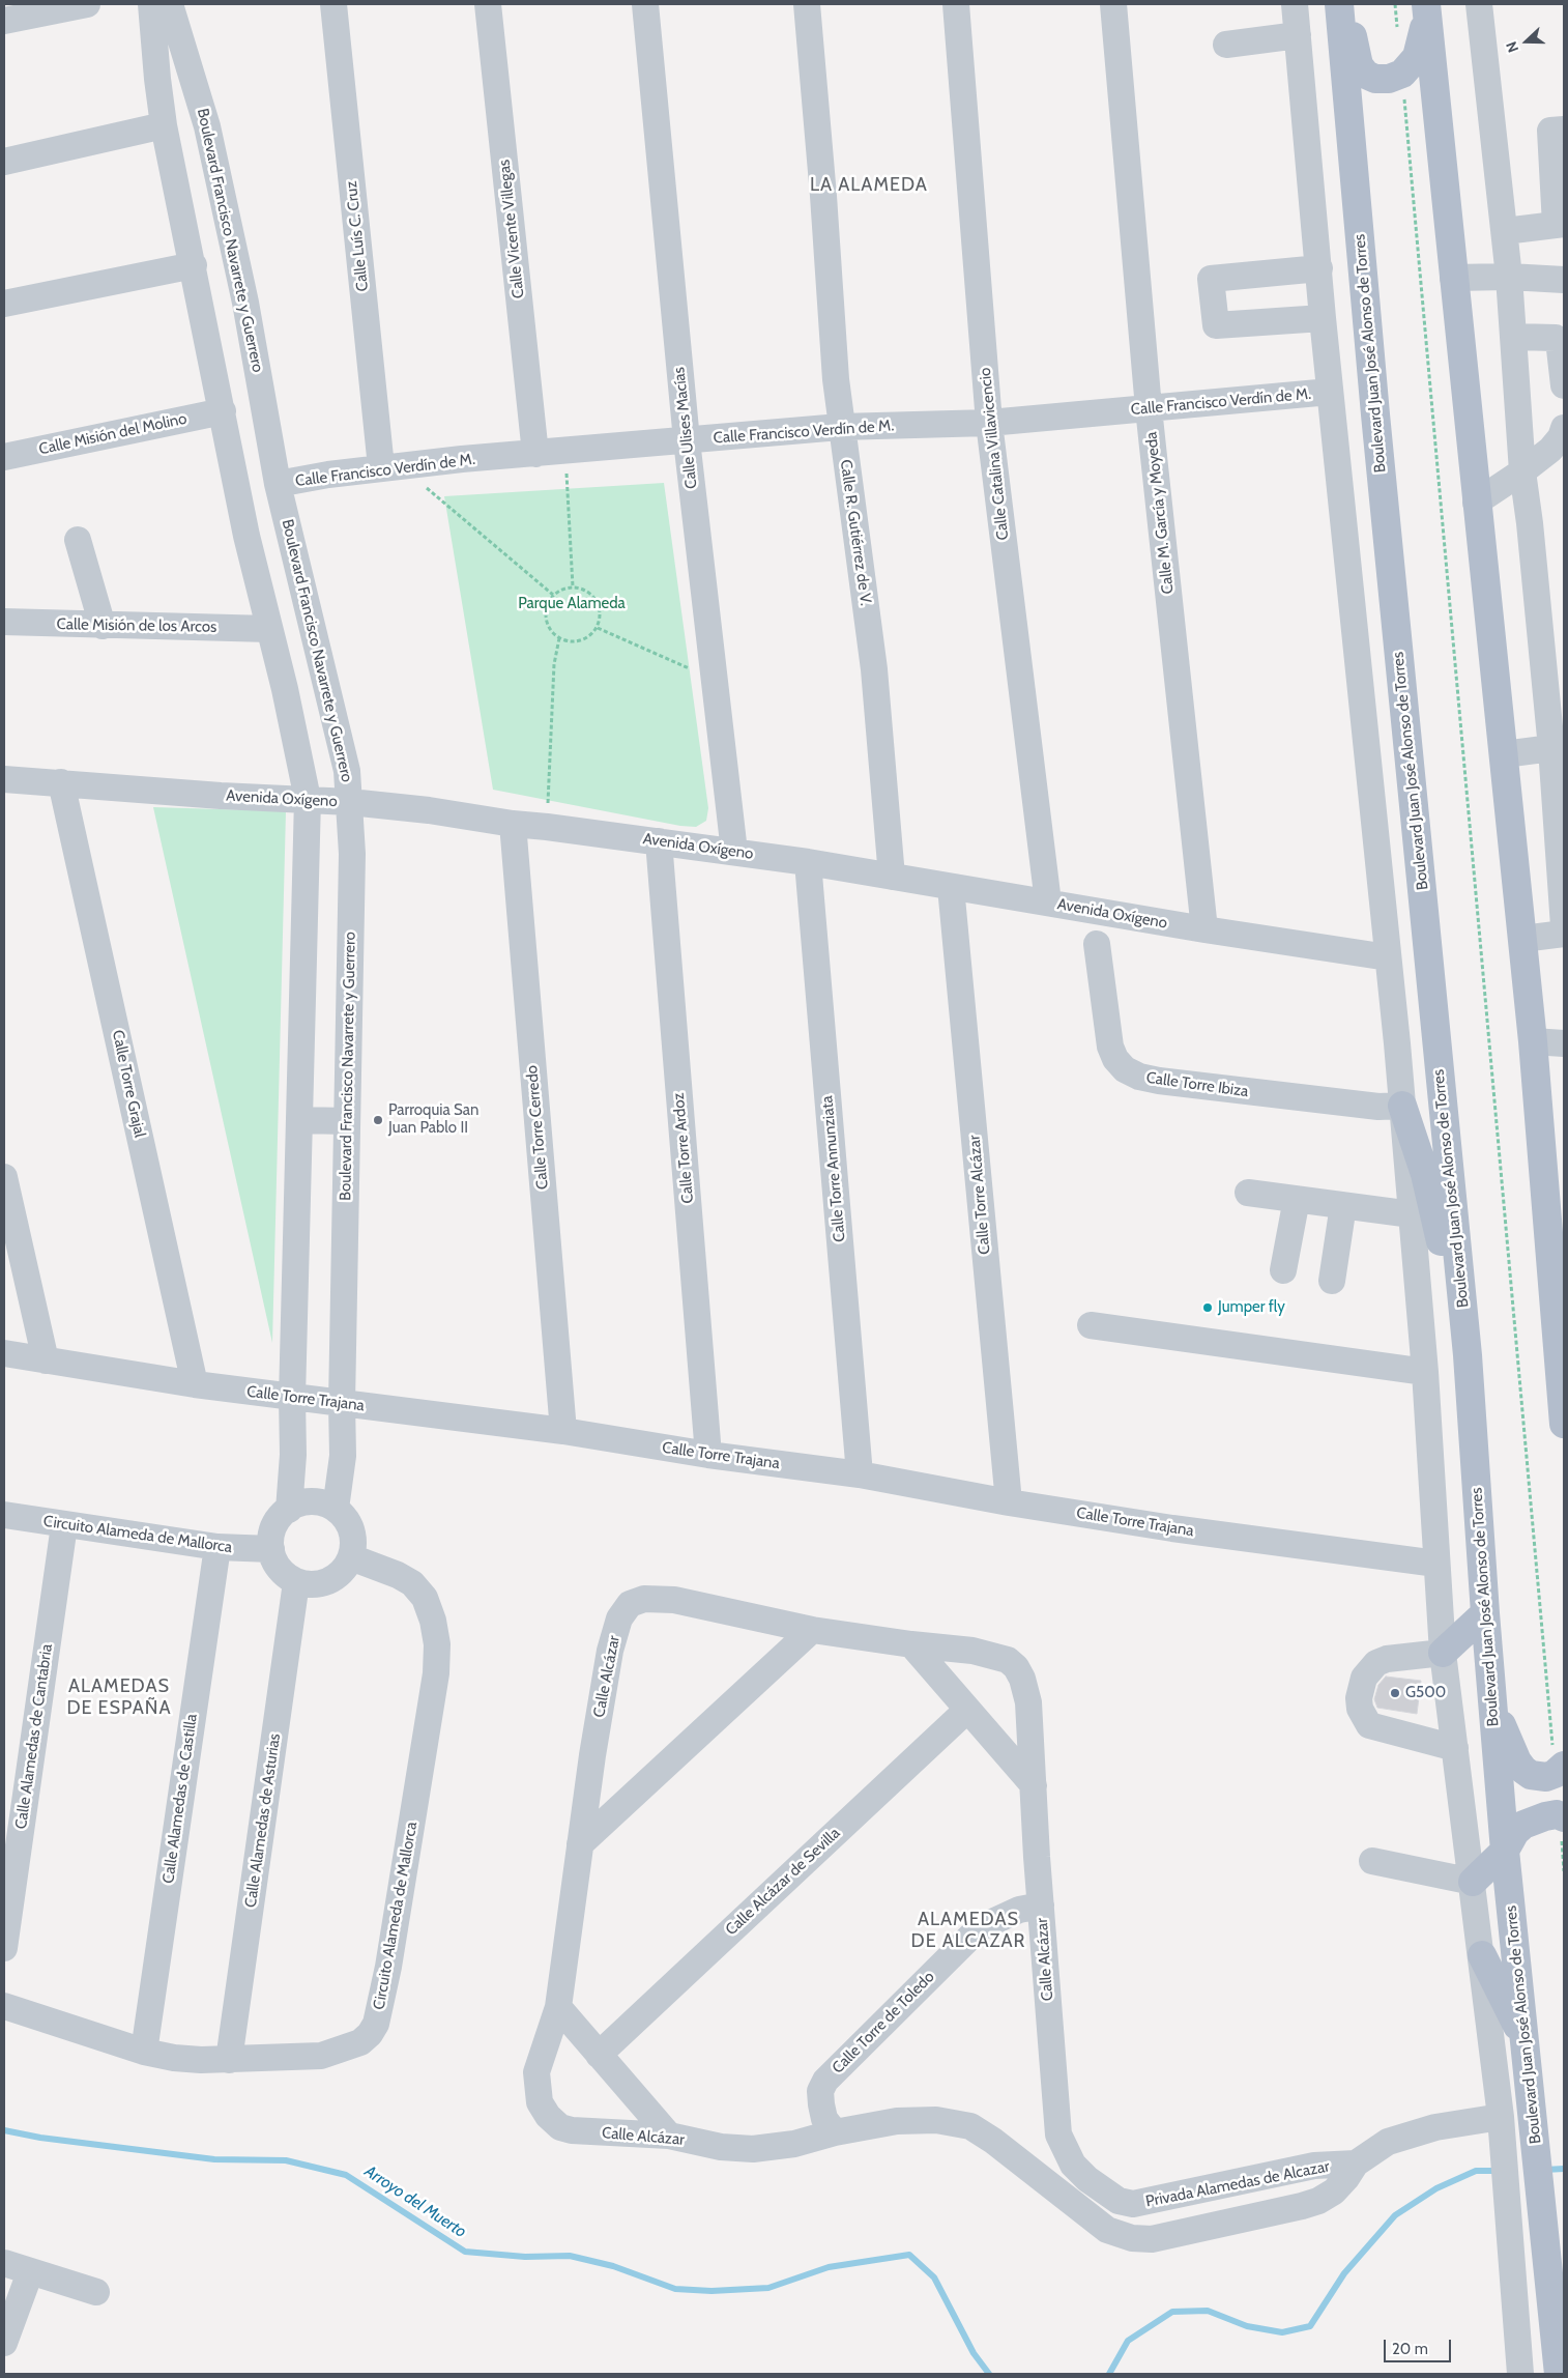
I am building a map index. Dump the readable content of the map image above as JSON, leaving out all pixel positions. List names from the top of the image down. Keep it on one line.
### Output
{"streets":{"main road":["Boulevard Juan José Alonso de Torres"],"street":["Calle Vicente Villegas","Calle Luís C. Cruz","Boulevard Francisco Navarrete y Guerrero","Calle Francisco Verdín de M.","Calle Ulises Macías","Calle Misión del Molino","Calle Catalina Villavicencio","Calle M. García y Moyeda","Calle R. Gutiérrez de V.","Calle Misión de los Arcos","Avenida Oxígeno","Calle Torre Grajal","Calle Torre Ibiza","Calle Torre Cerredo","Calle Torre Ardoz","Calle Torre Annunziata","Calle Torre Alcázar","Calle Torre Trajana","Circuito Alameda de Mallorca","Calle Alcázar","Calle Alamedas de Cantabria","Calle Alamedas de Castilla","Calle Alamedas de Asturias","Calle Alcázar de Sevilla","Calle Torre de Toledo","Privada Alamedas de Alcazar"]},"crossings":[["Calle Vicente Villegas","Calle Francisco Verdín de M."],["Calle Luís C. Cruz","Calle Francisco Verdín de M."],["Boulevard Francisco Navarrete y Guerrero","Calle Francisco Verdín de M."],["Boulevard Francisco Navarrete y Guerrero","Avenida Oxígeno"],["Boulevard Francisco Navarrete y Guerrero","Calle Torre Trajana"],["Calle Francisco Verdín de M.","Calle Ulises Macías"],["Calle Francisco Verdín de M.","Calle Catalina Villavicencio"],["Calle Francisco Verdín de M.","Calle M. García y Moyeda"],["Calle Francisco Verdín de M.","Calle R. Gutiérrez de V."],["Calle Ulises Macías","Avenida Oxígeno"],["Calle Catalina Villavicencio","Avenida Oxígeno"],["Calle M. García y Moyeda","Avenida Oxígeno"],["Calle R. Gutiérrez de V.","Avenida Oxígeno"],["Avenida Oxígeno","Calle Torre Grajal"],["Avenida Oxígeno","Calle Torre Cerredo"],["Avenida Oxígeno","Calle Torre Ardoz"],["Avenida Oxígeno","Calle Torre Annunziata"],["Avenida Oxígeno","Calle Torre Alcázar"],["Calle Torre Grajal","Calle Torre Trajana"],["Calle Torre Cerredo","Calle Torre Trajana"],["Calle Torre Ardoz","Calle Torre Trajana"],["Calle Torre Annunziata","Calle Torre Trajana"],["Calle Torre Alcázar","Calle Torre Trajana"],["Circuito Alameda de Mallorca","Calle Alamedas de Cantabria"],["Circuito Alameda de Mallorca","Calle Alamedas de Castilla"],["Circuito Alameda de Mallorca","Calle Alamedas de Asturias"],["Calle Alcázar","Calle Torre de Toledo"],["Calle Alcázar","Privada Alamedas de Alcazar"]],"districts":["LA ALAMEDA","ALAMEDAS DE ESPAÑA","ALAMEDAS DE ALCAZAR"],"water":["Arroyo del Muerto"],"parks":["Parque Alameda"],"places":["Parroquia San Juan Pablo II","Jumper fly","G500"],"scale_bar":"20 m","north":"left"}
